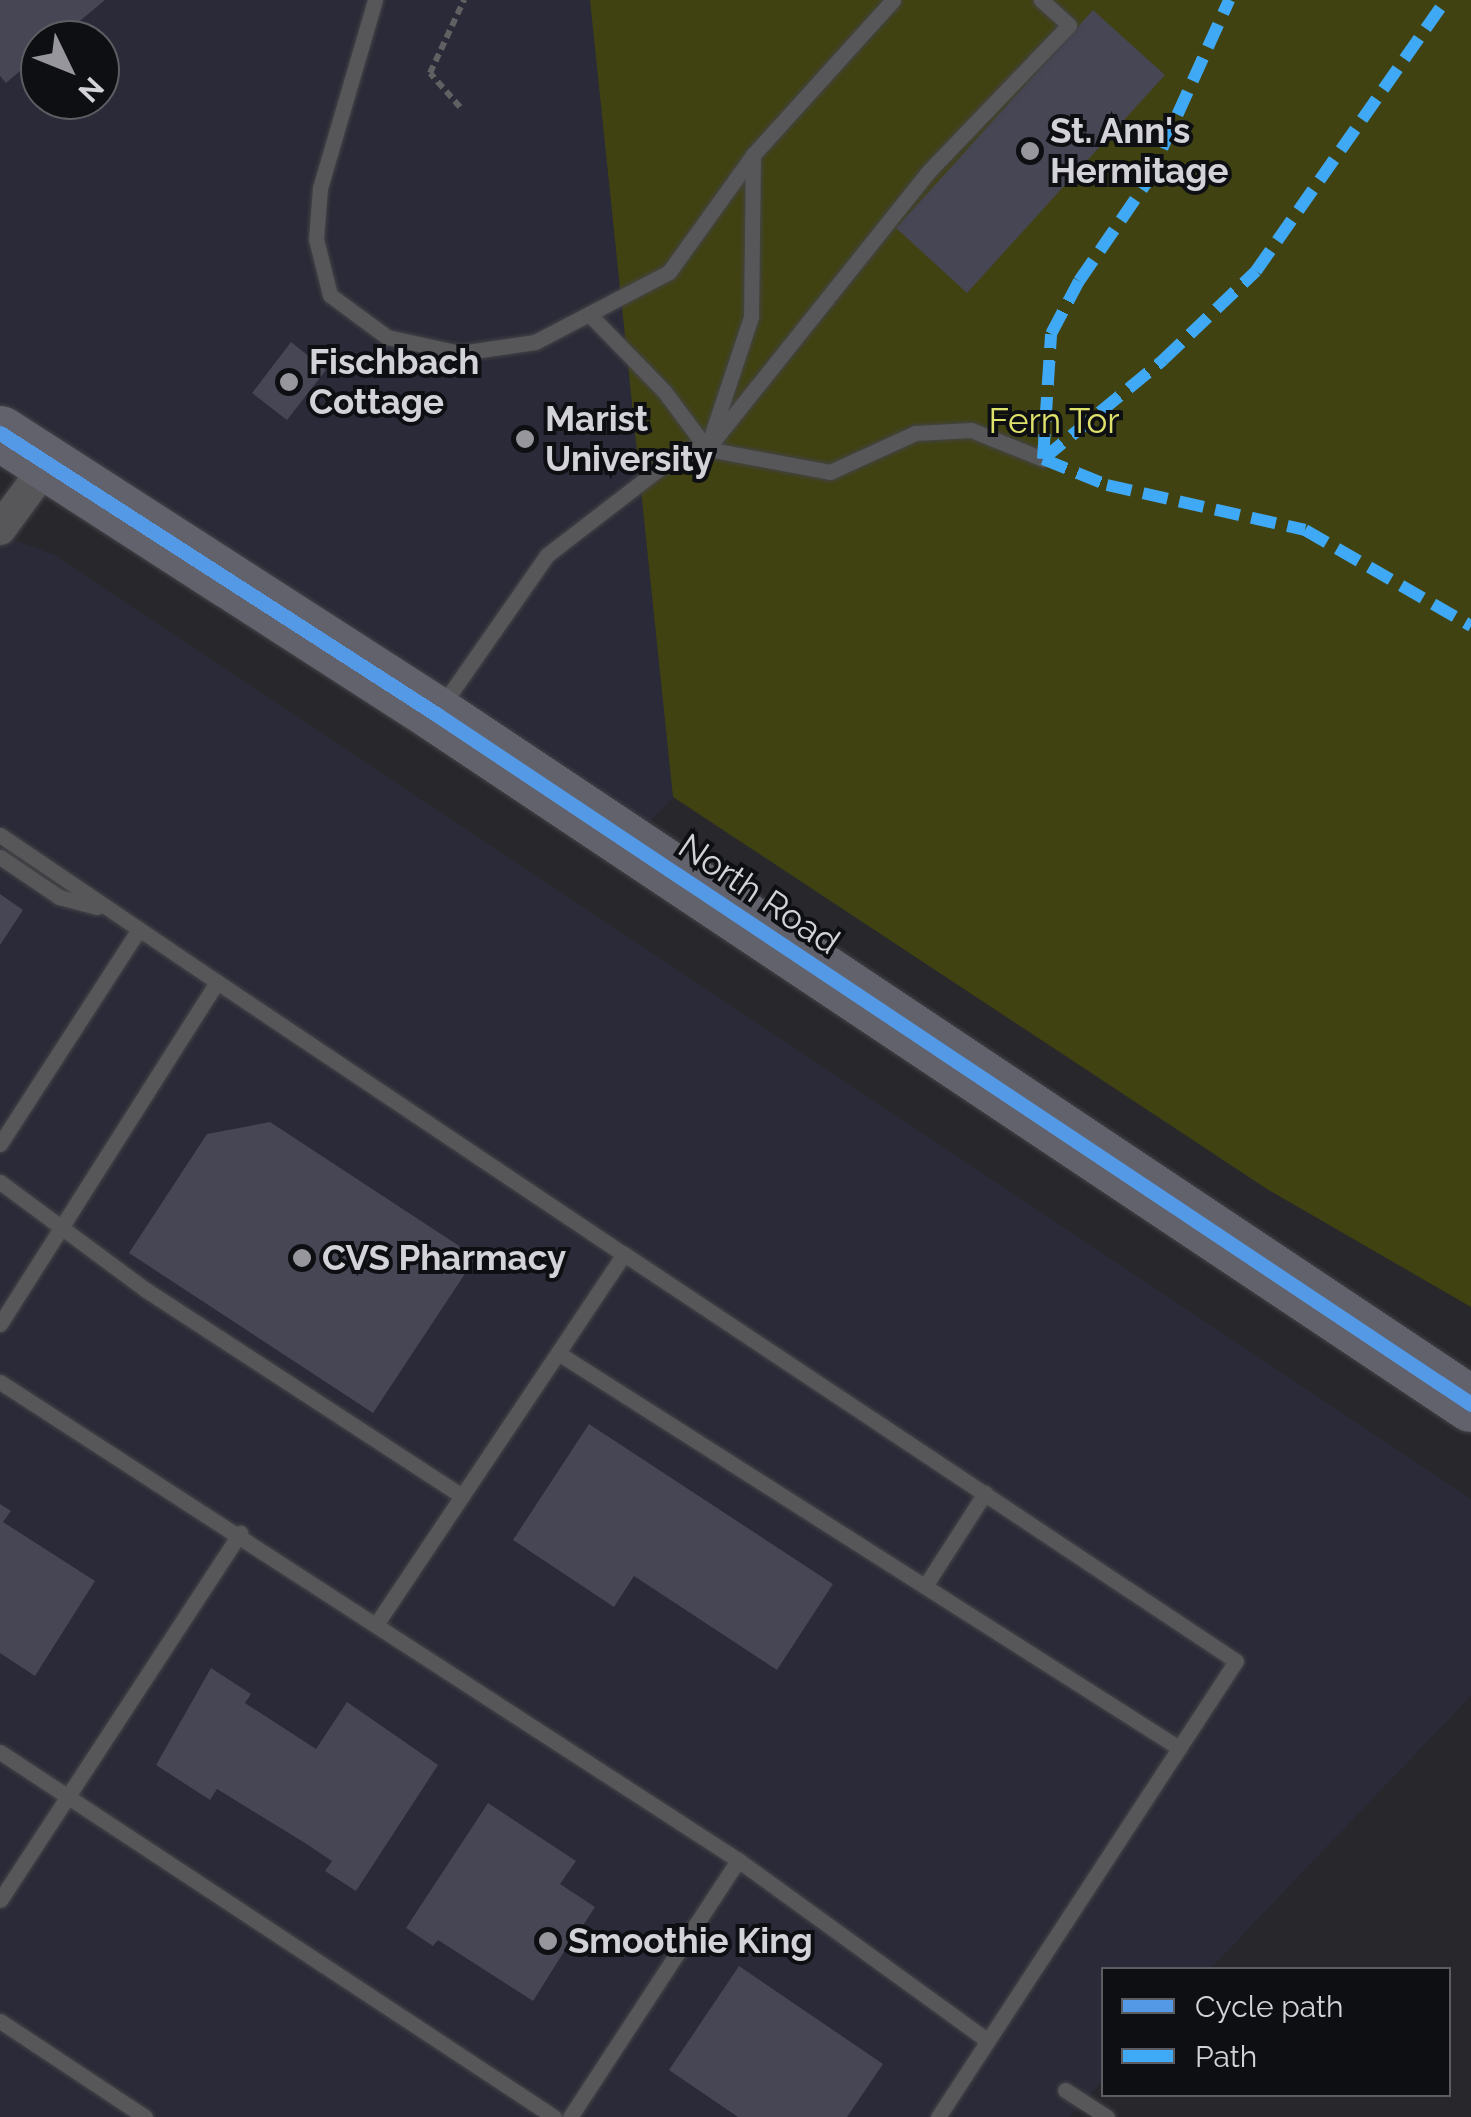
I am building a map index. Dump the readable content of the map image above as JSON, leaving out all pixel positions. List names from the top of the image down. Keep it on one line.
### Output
{"streets":{"highway":["North Road"]},"parks":["Fern Tor"],"places":["St. Ann's Hermitage","Fischbach Cottage","Marist University","CVS Pharmacy","Smoothie King"],"legend":["Cycle path","Path"],"north":"bottom right"}
